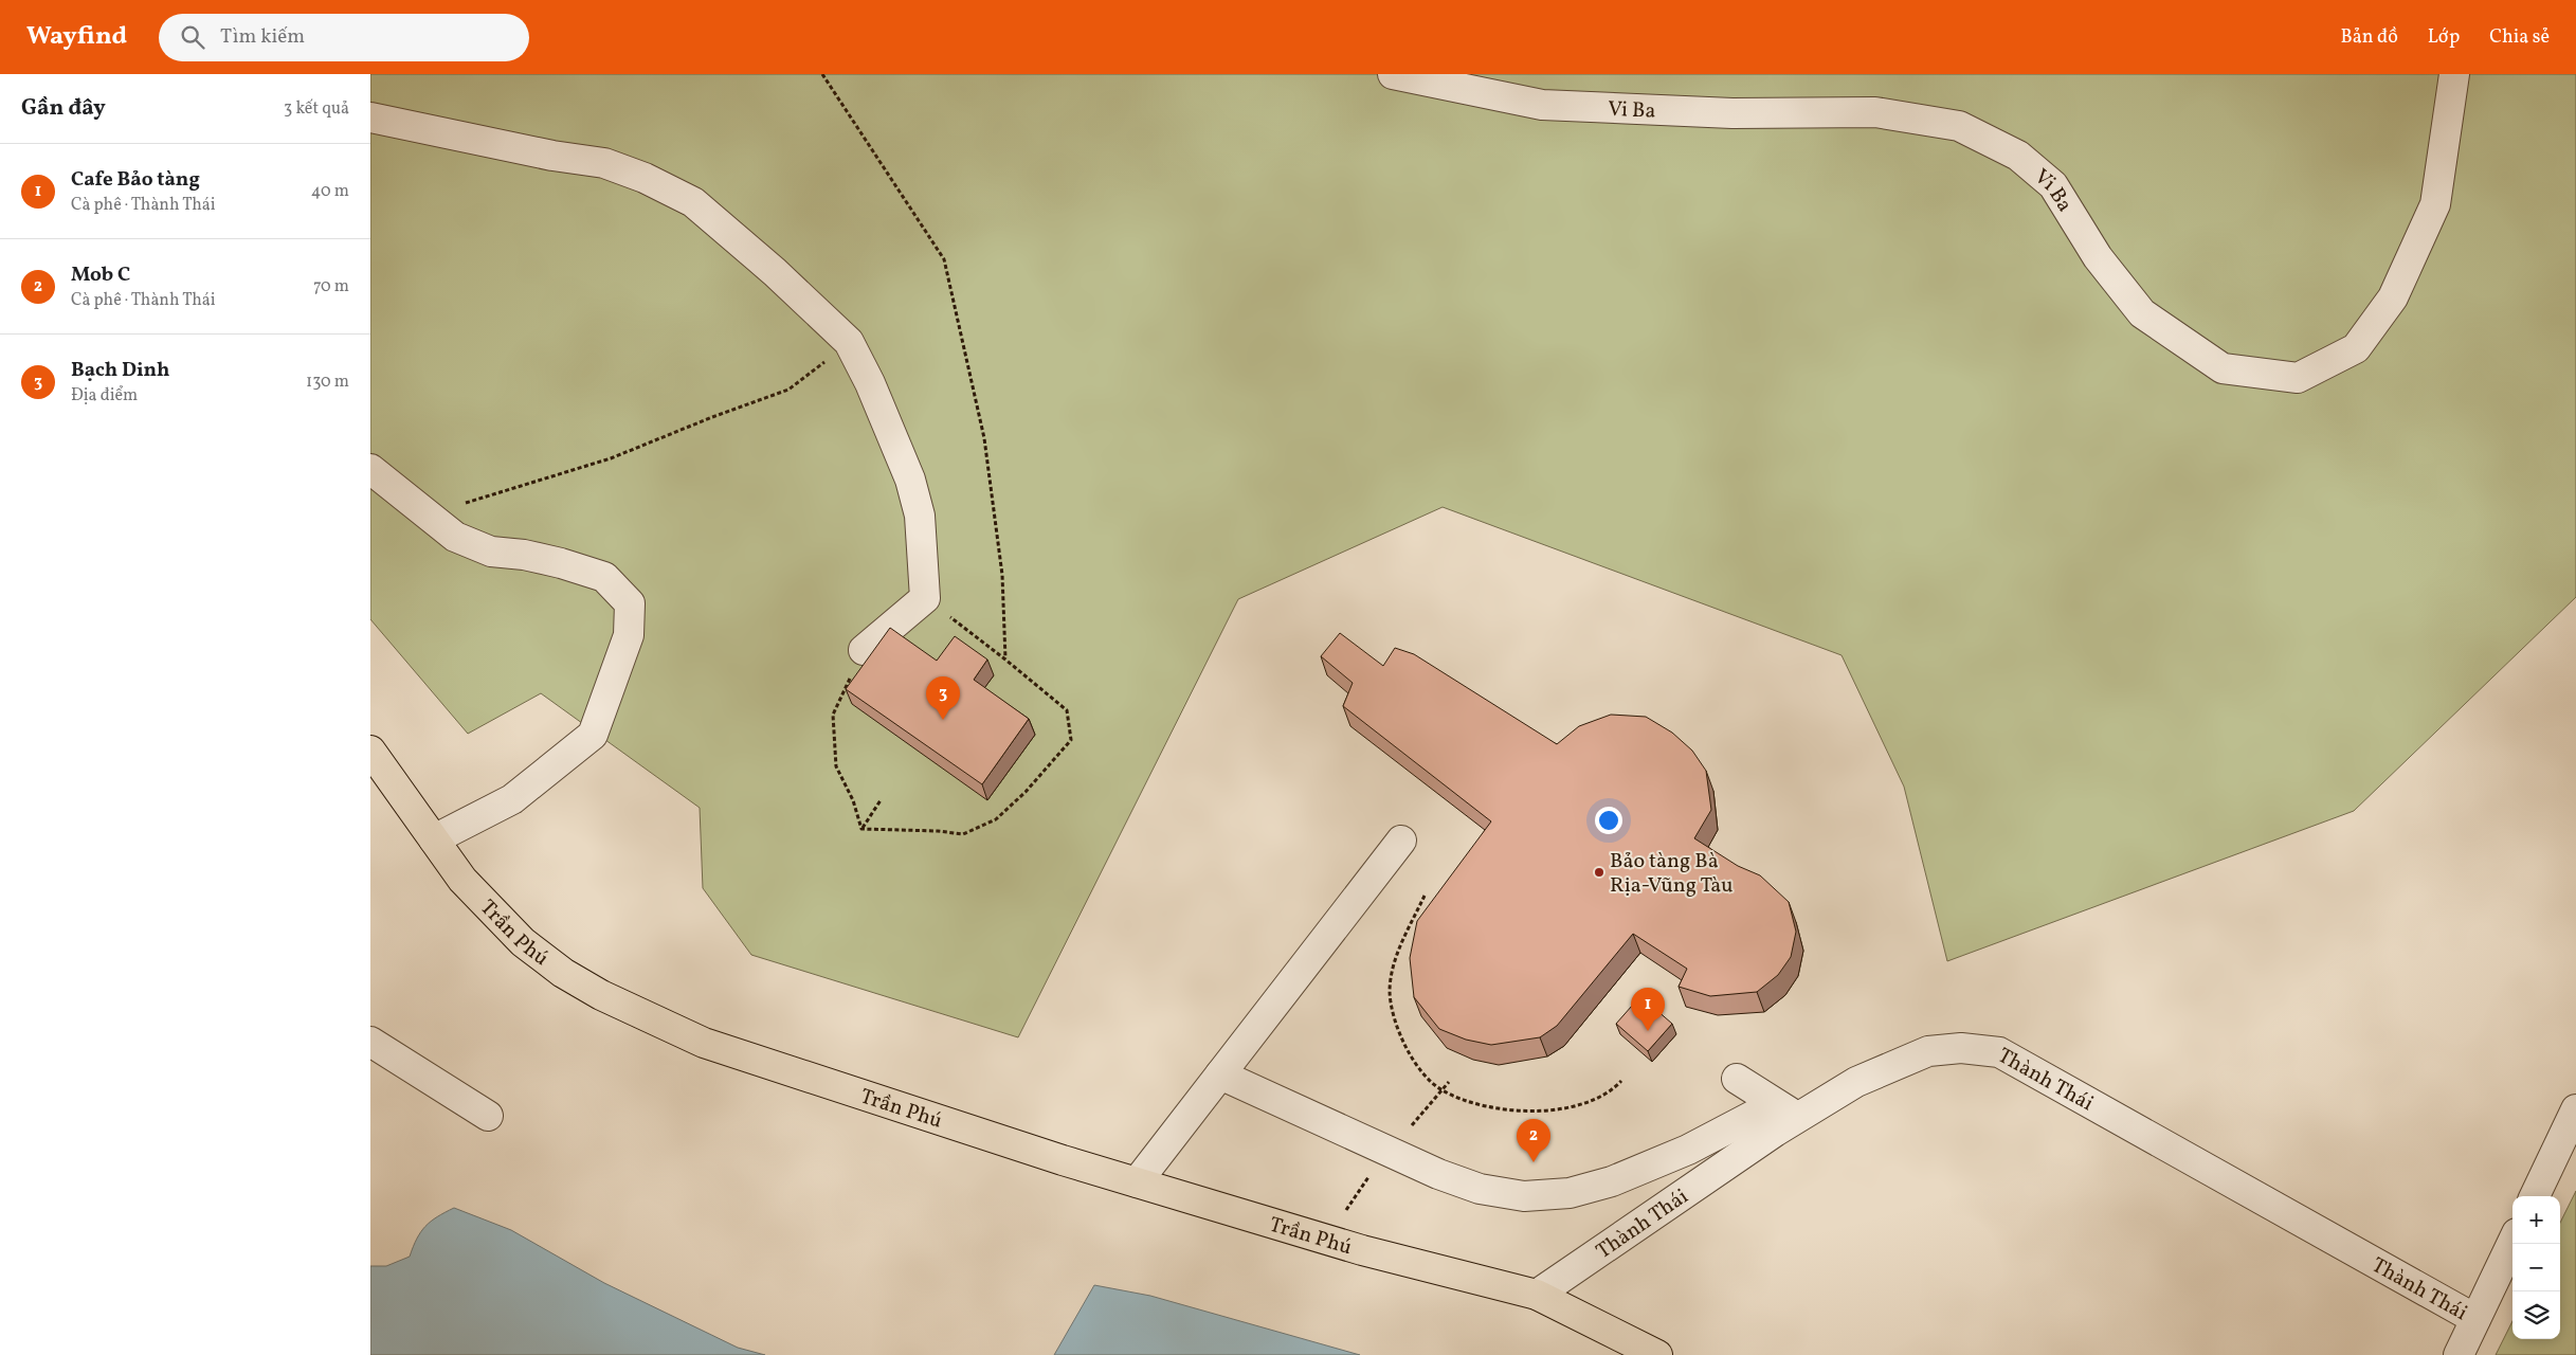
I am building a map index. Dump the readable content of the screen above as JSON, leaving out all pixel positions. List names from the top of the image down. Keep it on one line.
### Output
{"streets":{"main road":["Trần Phú"],"street":["Vi Ba","Thành Thái"]},"crossings":[["Trần Phú","Thành Thái"]],"places":["Bảo tàng Bà Rịa-Vũng Tàu"],"page":{"header":"Wayfind","search":"Tìm kiếm","nav":["Bản đồ","Lớp","Chia sẻ"],"heading":["Gần đây","3 kết quả"],"list":[{"mark":"1","name":"Cafe Bảo tàng","note":"Cà phê · Thành Thái","value":"40 m"},{"mark":"2","name":"Mob C","note":"Cà phê · Thành Thái","value":"70 m"},{"mark":"3","name":"Bạch Dinh","note":"Địa điểm","value":"130 m"}],"pins":["3","1","2"],"map_buttons":["+","−"]}}
